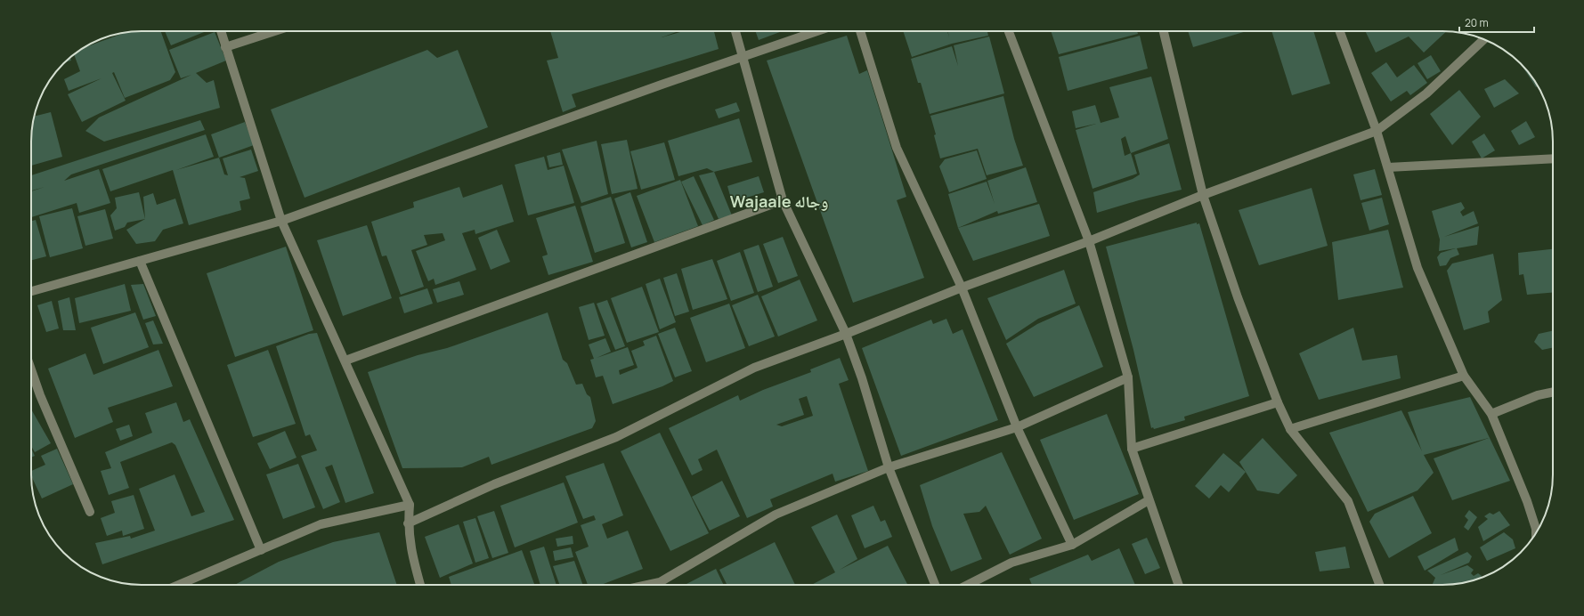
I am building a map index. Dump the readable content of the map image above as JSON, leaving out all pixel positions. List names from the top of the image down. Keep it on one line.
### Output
{"districts":["Wajaale وجاله"],"scale_bar":"20 m"}
